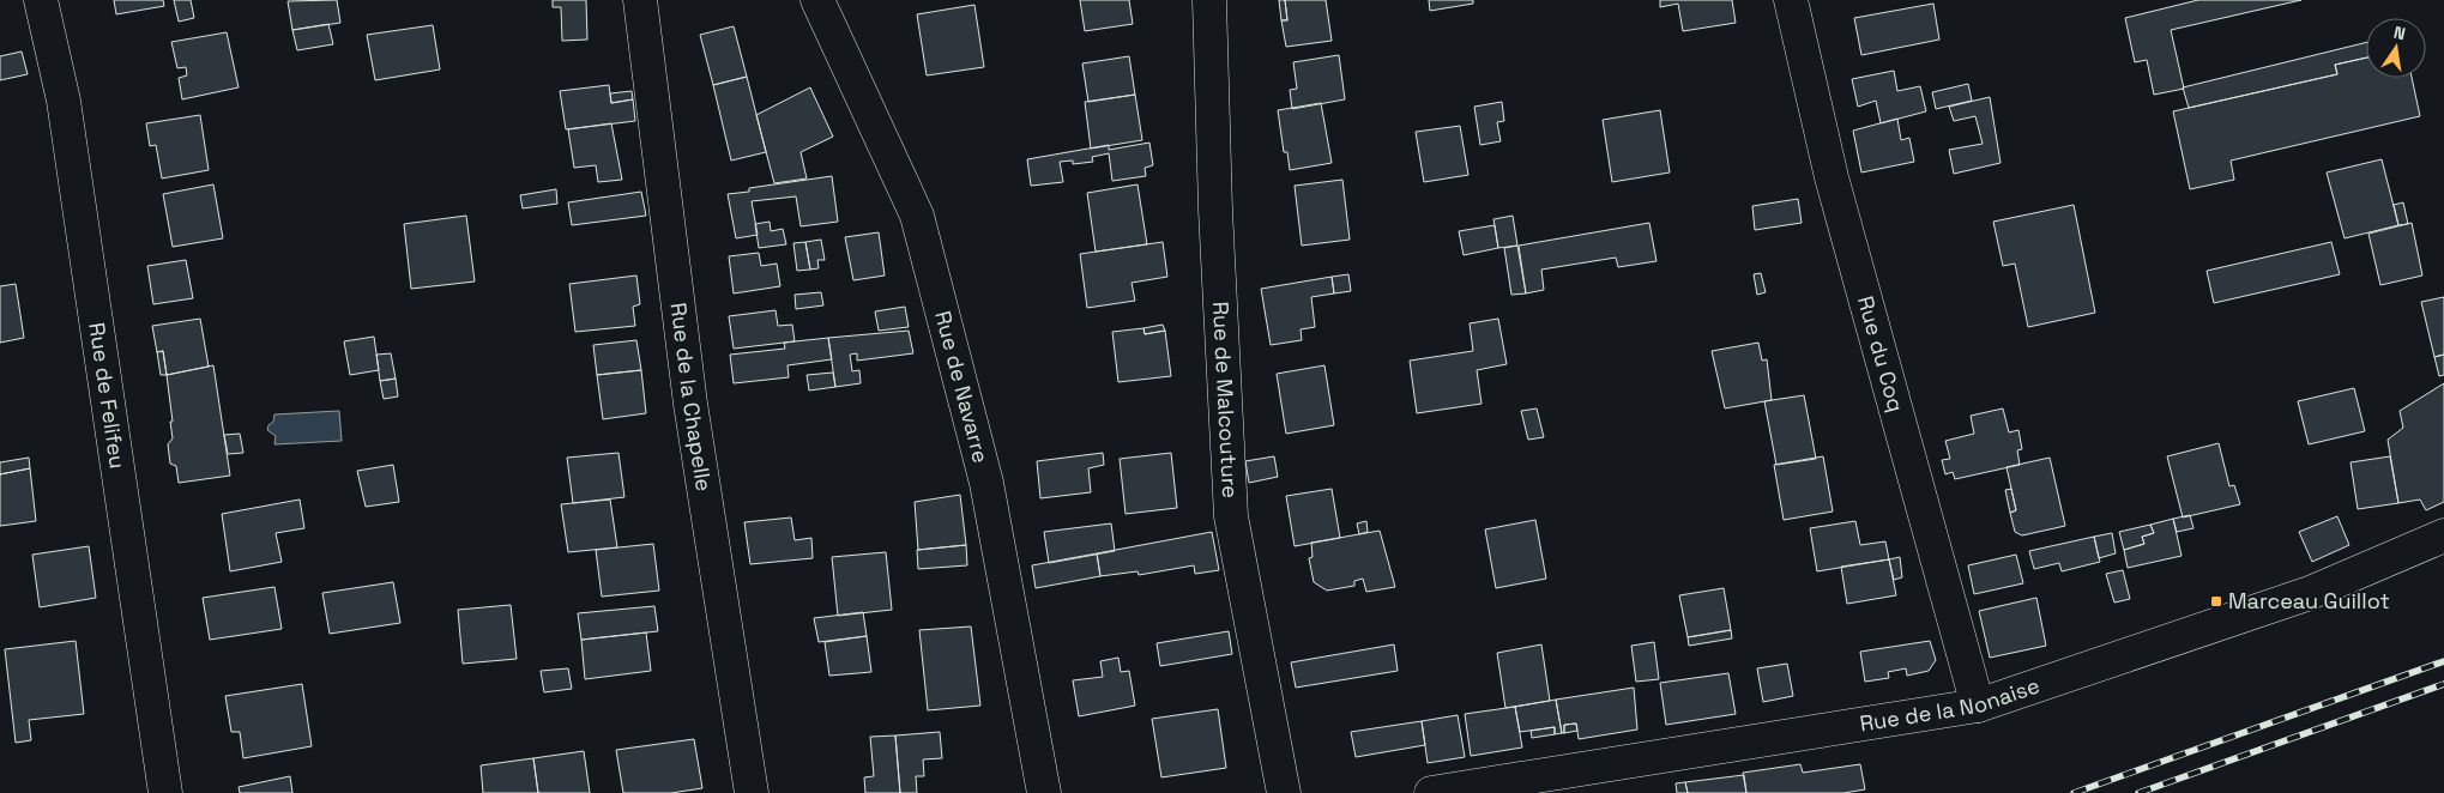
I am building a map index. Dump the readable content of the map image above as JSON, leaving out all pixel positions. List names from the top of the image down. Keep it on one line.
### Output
{"streets":{"street":["Rue du Coq","Rue de Navarre","Rue de Felifeu","Rue de la Chapelle","Rue de Malcouture","Rue de la Nonaise"]},"crossings":[["Rue du Coq","Rue de la Nonaise"]],"places":{"transit":["Marceau Guillot"]},"north":"top"}
